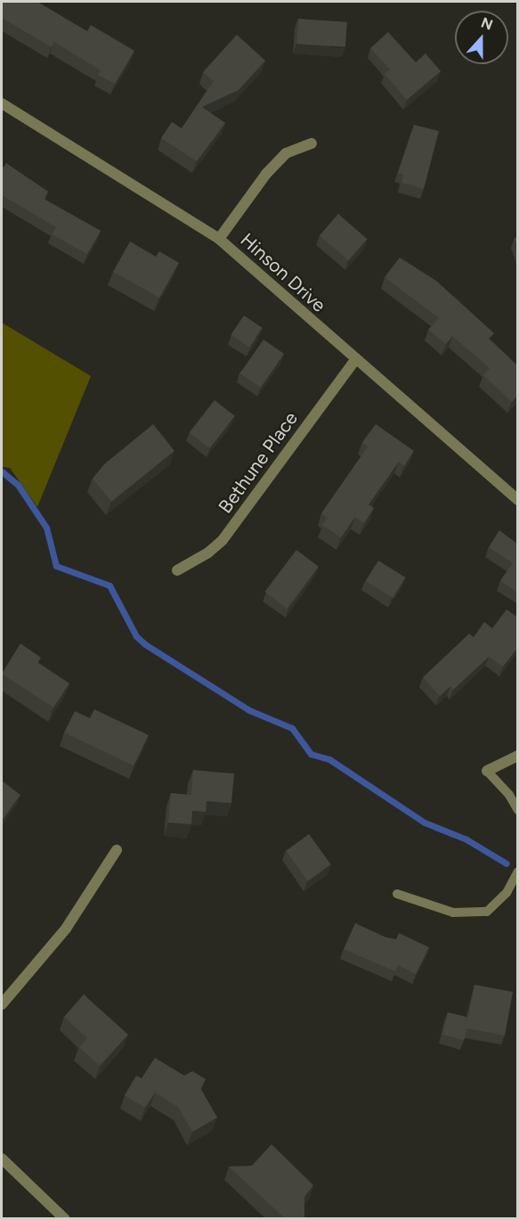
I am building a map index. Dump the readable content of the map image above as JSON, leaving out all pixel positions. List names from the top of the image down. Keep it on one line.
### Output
{"streets":{"street":["Hinson Drive","Bethune Place"]},"crossings":[["Hinson Drive","Bethune Place"]],"north":"top"}
